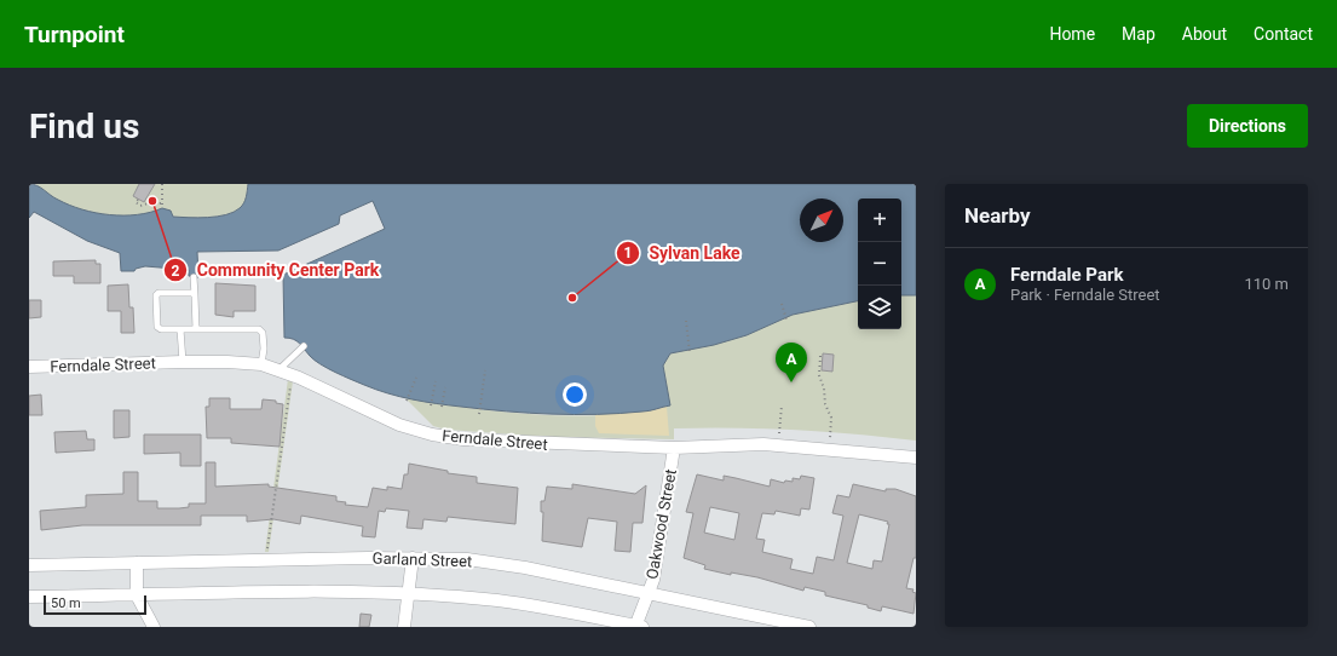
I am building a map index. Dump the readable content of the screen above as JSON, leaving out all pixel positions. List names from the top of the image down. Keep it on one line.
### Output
{"streets":{"street":["Ferndale Street","Oakwood Street","Garland Street"]},"crossings":[["Ferndale Street","Oakwood Street"],["Oakwood Street","Garland Street"]],"places":["Community Center Park","Sylvan Lake"],"scale_bar":"50 m","north":"top right","page":{"header":"Turnpoint","nav":["Home","Map","About","Contact"],"buttons":"Directions","title":"Find us","heading":"Nearby","map_buttons":["+","−"],"list":[{"mark":"A","name":"Ferndale Park","note":"Park · Ferndale Street","value":"110 m"}],"pins":"A","scale":"50 m"}}
